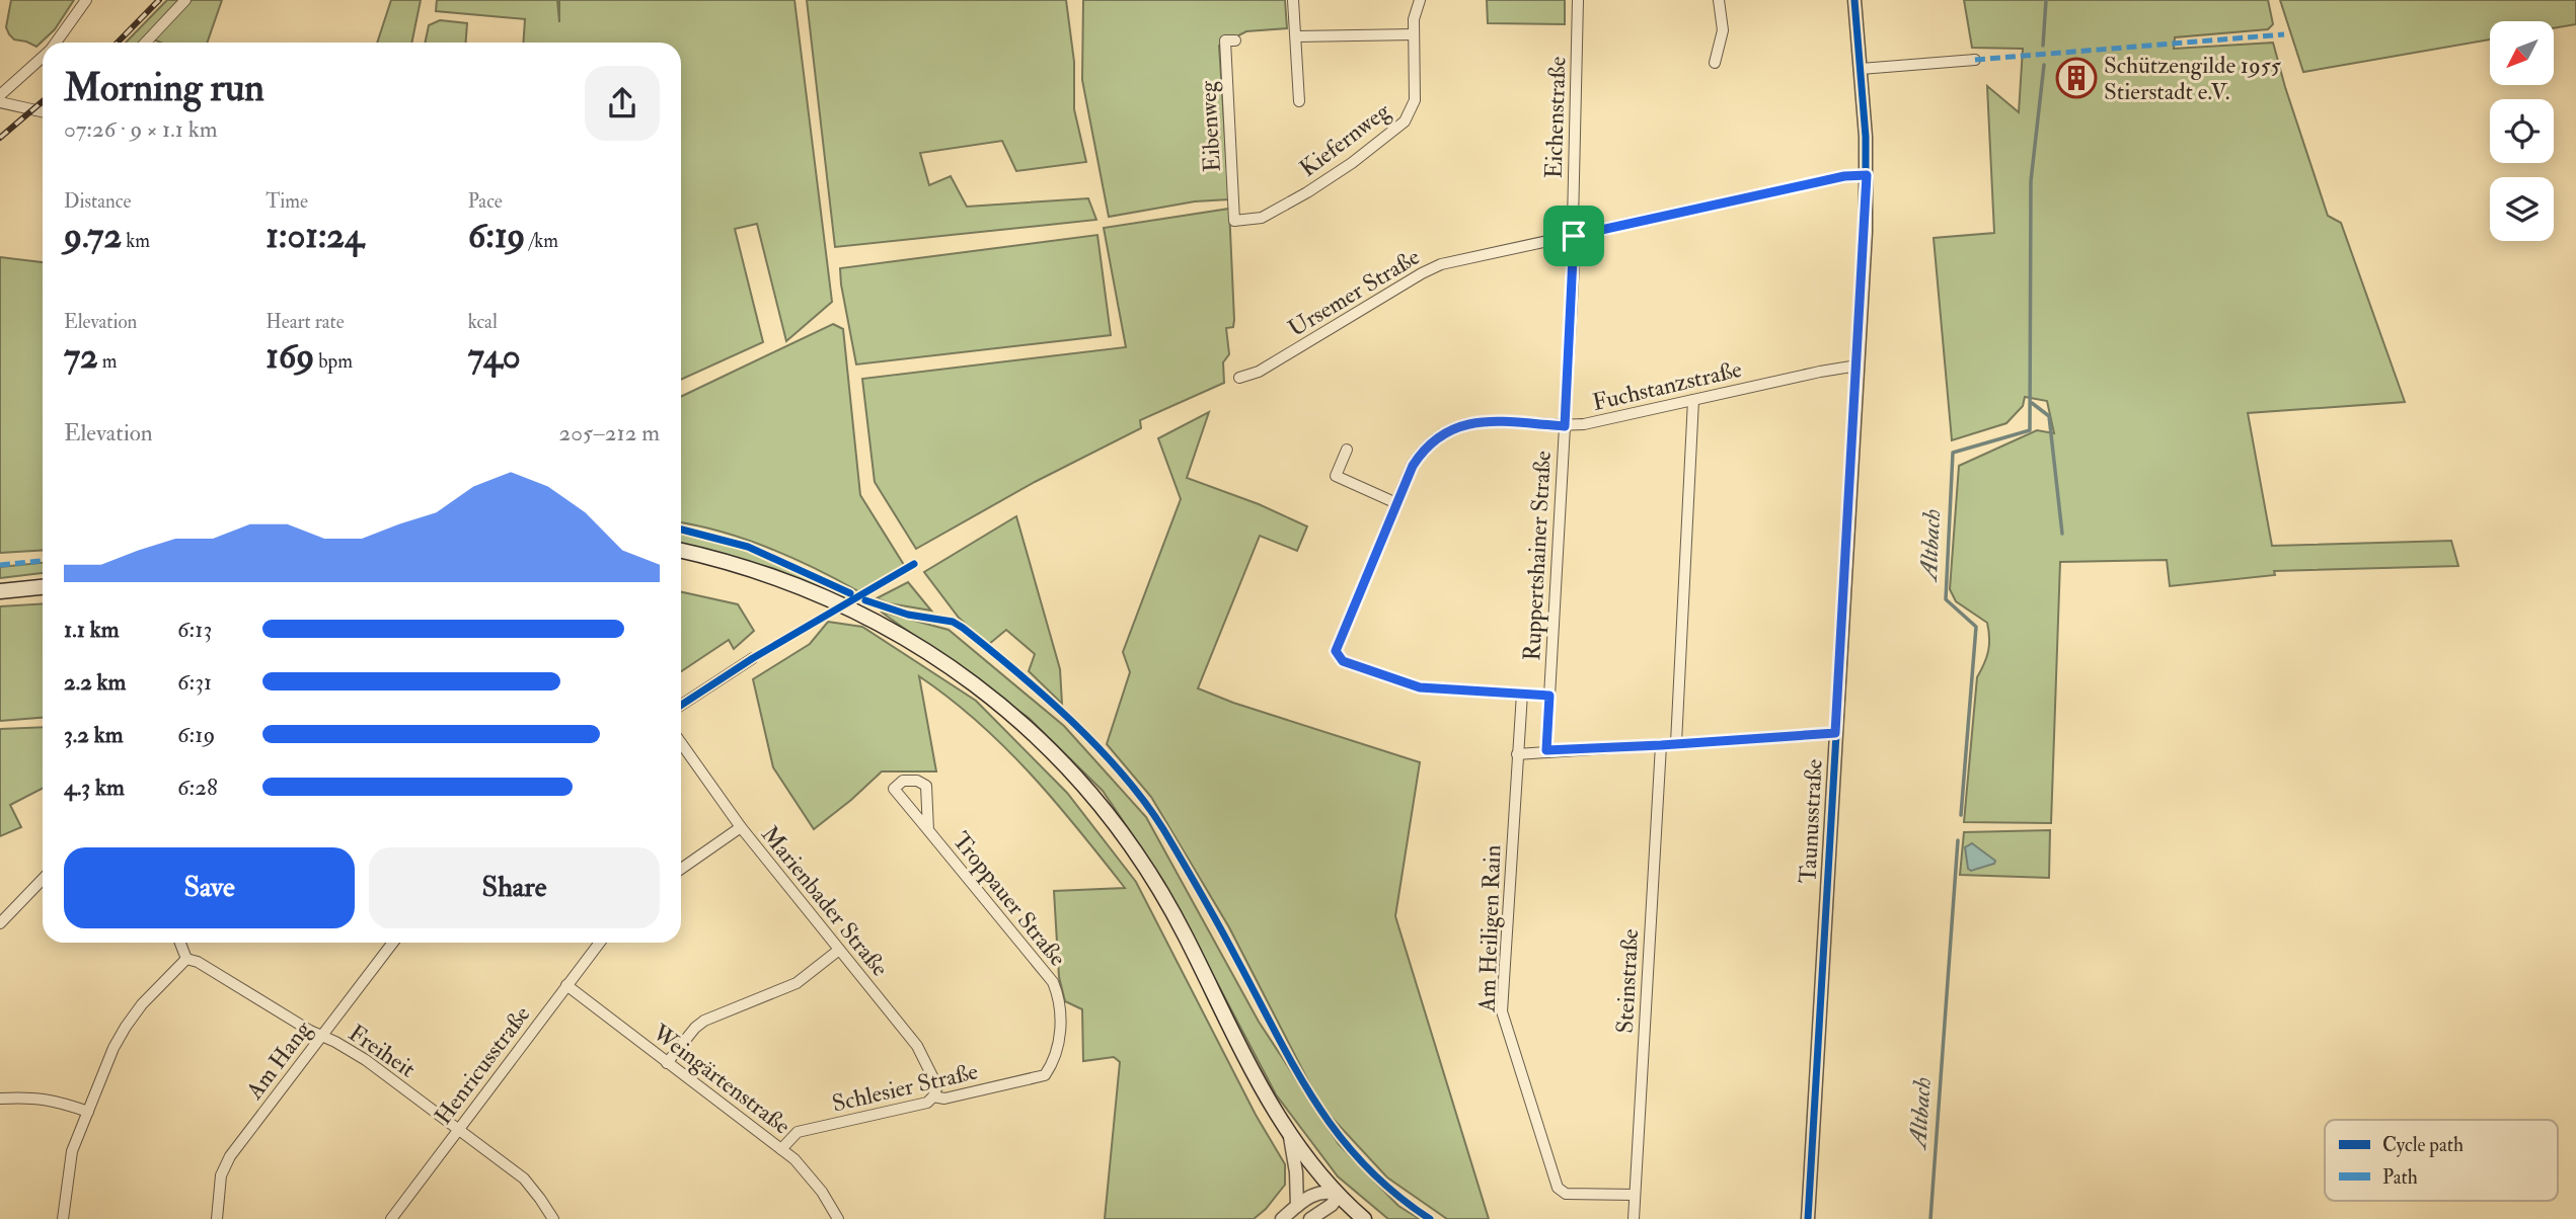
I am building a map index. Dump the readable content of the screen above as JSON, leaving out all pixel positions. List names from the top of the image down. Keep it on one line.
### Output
{"streets":{"street":["Eichenstraße","Eibenweg","Kiefernweg","Ursemer Straße","Fuchstanzstraße","Ruppertshainer Straße","Taunusstraße","Troppauer Straße","Marienbader Straße","Am Heiligen Rain","Steinstraße","Freiheit","Am Hang","Henricusstraße","Weingärtenstraße","Schlesier Straße"]},"crossings":[["Eichenstraße","Ursemer Straße"],["Eichenstraße","Ruppertshainer Straße"],["Eibenweg","Kiefernweg"],["Ursemer Straße","Ruppertshainer Straße"],["Ursemer Straße","Taunusstraße"],["Fuchstanzstraße","Ruppertshainer Straße"],["Fuchstanzstraße","Taunusstraße"],["Ruppertshainer Straße","Am Heiligen Rain"],["Troppauer Straße","Schlesier Straße"],["Marienbader Straße","Schlesier Straße"],["Am Heiligen Rain","Steinstraße"],["Freiheit","Am Hang"],["Freiheit","Henricusstraße"],["Henricusstraße","Weingärtenstraße"],["Weingärtenstraße","Schlesier Straße"]],"water":["Altbach"],"places":{"building":["Schützengilde 1955 Stierstadt e.V."]},"legend":["Cycle path","Path"],"north":"bottom left","page":{"heading":["Morning run","07:26 · 9 × 1.1 km"],"stats":[["Distance","9.72 km"],["Time","1:01:24"],["Pace","6:19 /km"],["Elevation","72 m"],["Heart rate","169 bpm"],["kcal","740"]],"chart":["Elevation","205–212 m"],"list":[{"name":"1.1 km","note":"6:13"},{"name":"2.2 km","note":"6:31"},{"name":"3.2 km","note":"6:19"},{"name":"4.3 km","note":"6:28"}],"buttons":["Save","Share"]}}
